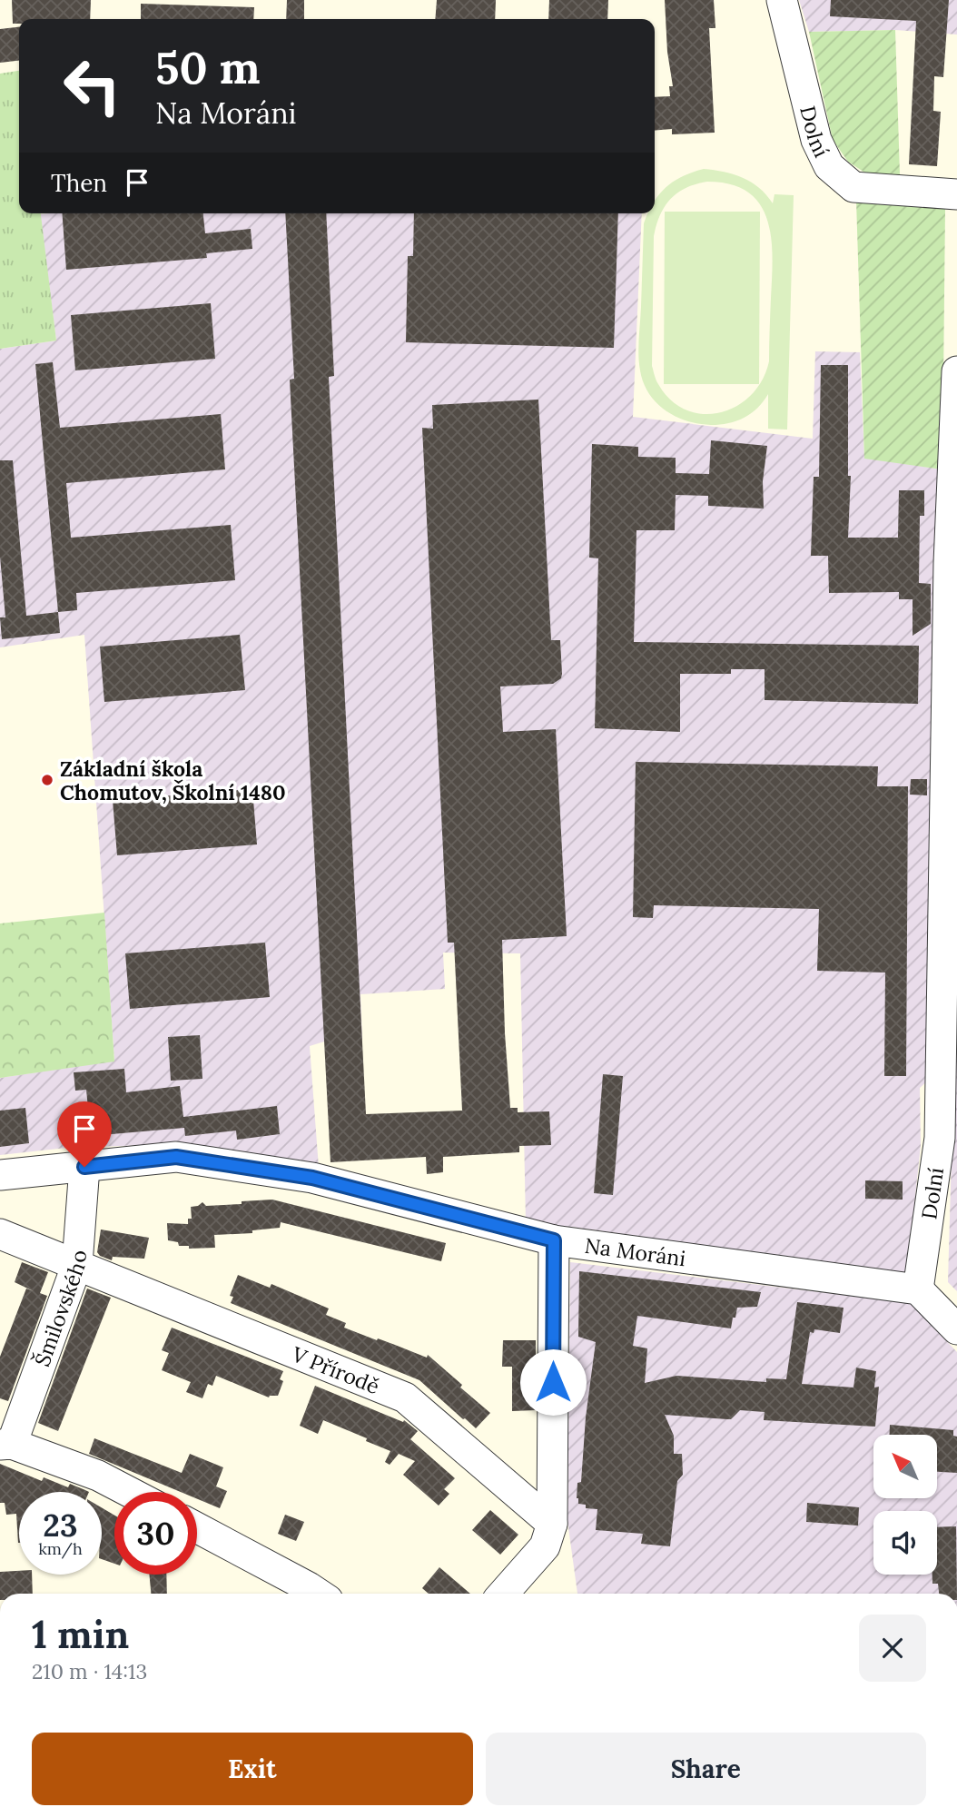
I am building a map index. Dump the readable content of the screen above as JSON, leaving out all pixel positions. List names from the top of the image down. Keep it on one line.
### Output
{"streets":{"street":["Dolní","Na Moráni","Šmilovského","V Přírodě"]},"crossings":[["Dolní","Na Moráni"],["Na Moráni","Šmilovského"],["Šmilovského","V Přírodě"]],"places":["Základní škola Chomutov, Školní 1480"],"north":"top left","page":{"turn":["50 m","Na Moráni"],"then":"Then","speed":"23 km/h","limit":"30","heading":["1 min","210 m · 14:13"],"buttons":["Exit","Share"]}}
